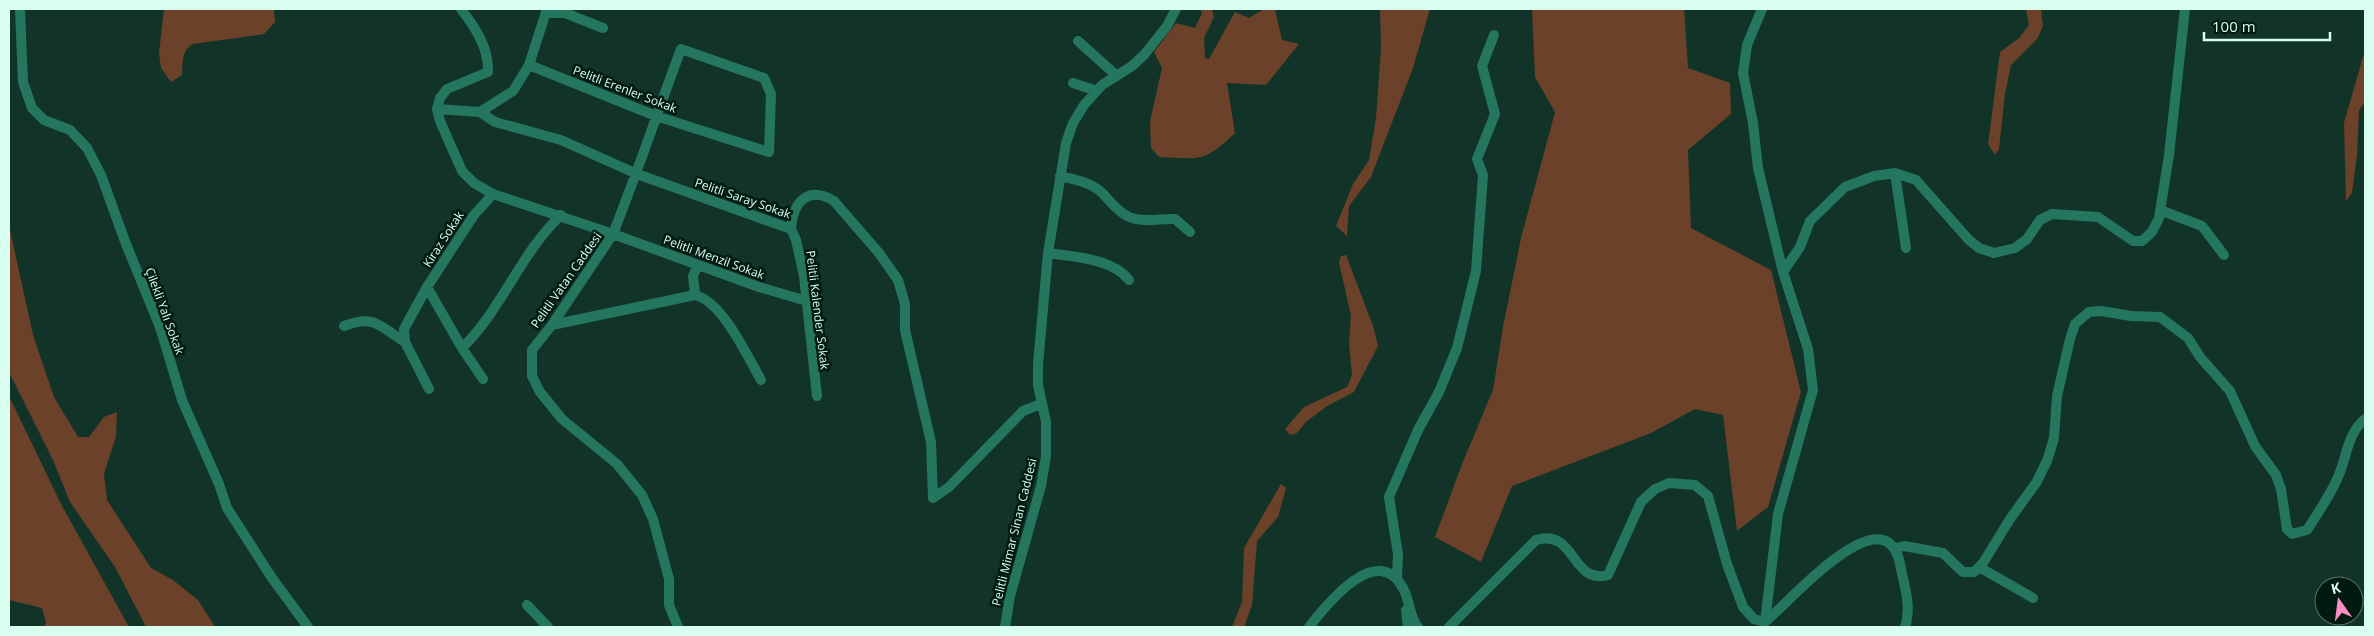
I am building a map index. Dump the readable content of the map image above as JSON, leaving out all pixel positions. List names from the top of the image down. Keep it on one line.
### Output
{"streets":{"street":["Pelitli Erenler Sokak","Pelitli Saray Sokak","Kiraz Sokak","Pelitli Menzil Sokak","Pelitli Vatan Caddesi","Pelitli Kalender Sokak","Çilekli Yalı Sokak","Pelitli Mimar Sinan Caddesi"]},"crossings":[["Pelitli Saray Sokak","Pelitli Vatan Caddesi"],["Pelitli Saray Sokak","Pelitli Kalender Sokak"],["Pelitli Saray Sokak","Pelitli Mimar Sinan Caddesi"],["Kiraz Sokak","Pelitli Vatan Caddesi"],["Pelitli Menzil Sokak","Pelitli Vatan Caddesi"],["Pelitli Menzil Sokak","Pelitli Kalender Sokak"]],"scale_bar":"100 m","north":"top"}
